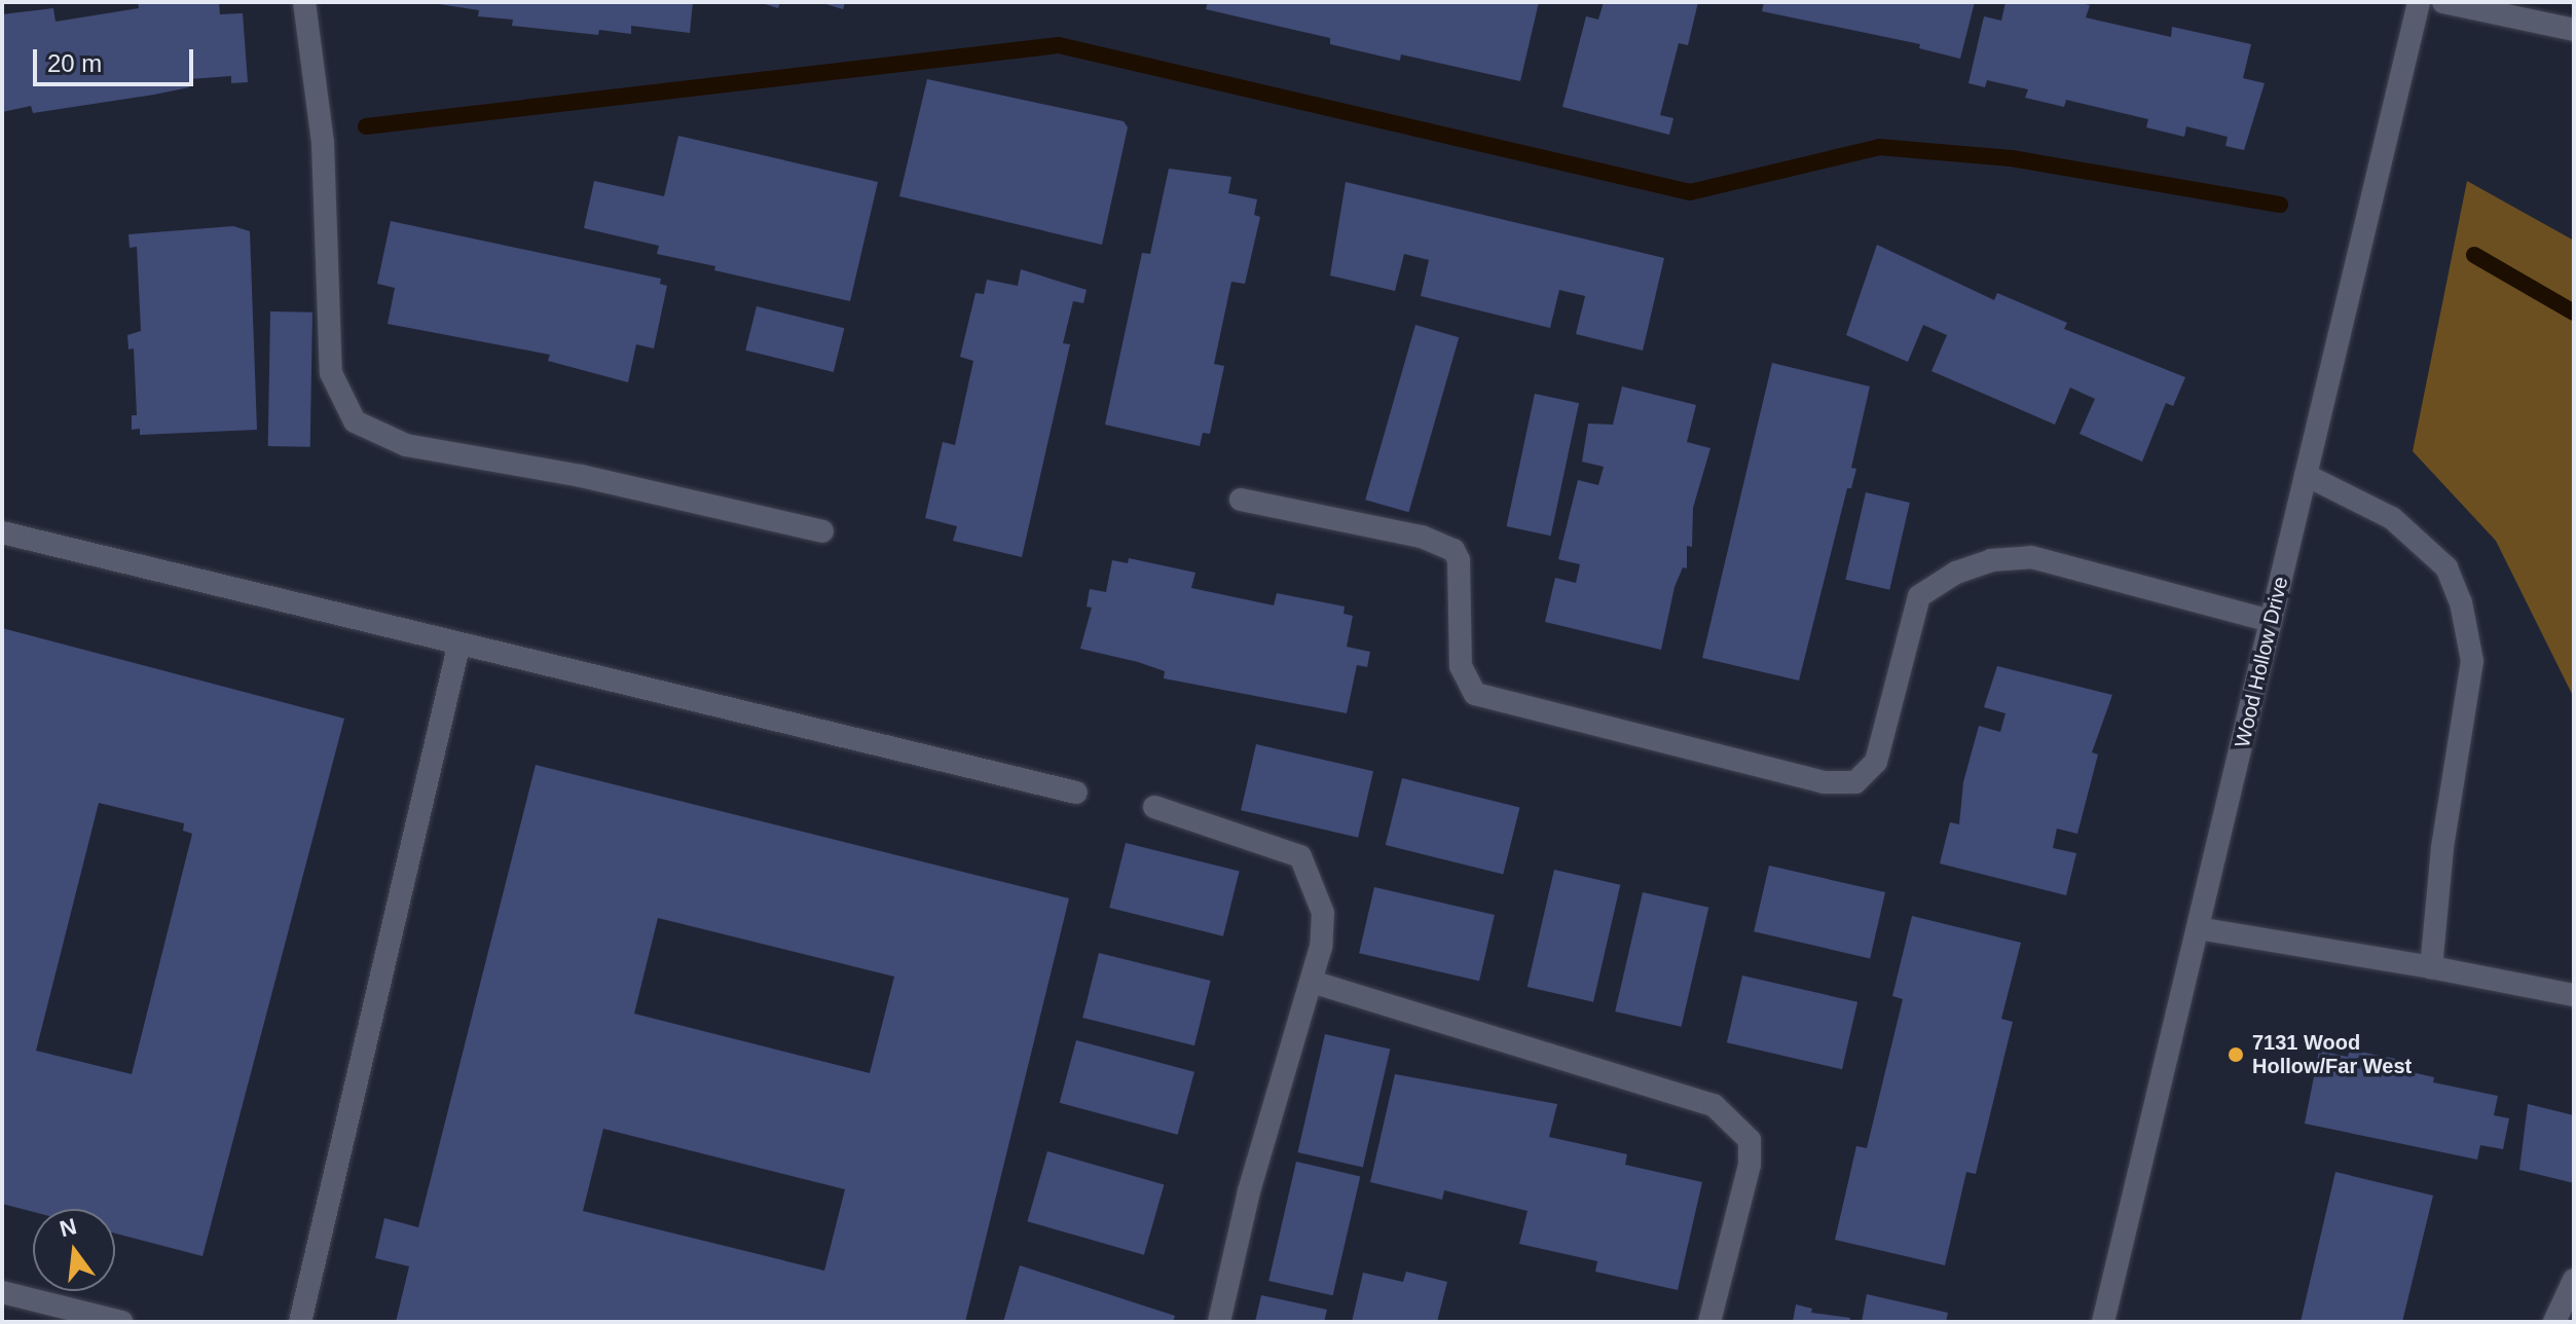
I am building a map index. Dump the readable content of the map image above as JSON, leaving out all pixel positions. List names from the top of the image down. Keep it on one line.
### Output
{"streets":{"street":["Wood Hollow Drive"]},"places":["7131 Wood Hollow/Far West"],"scale_bar":"20 m","north":"top"}
